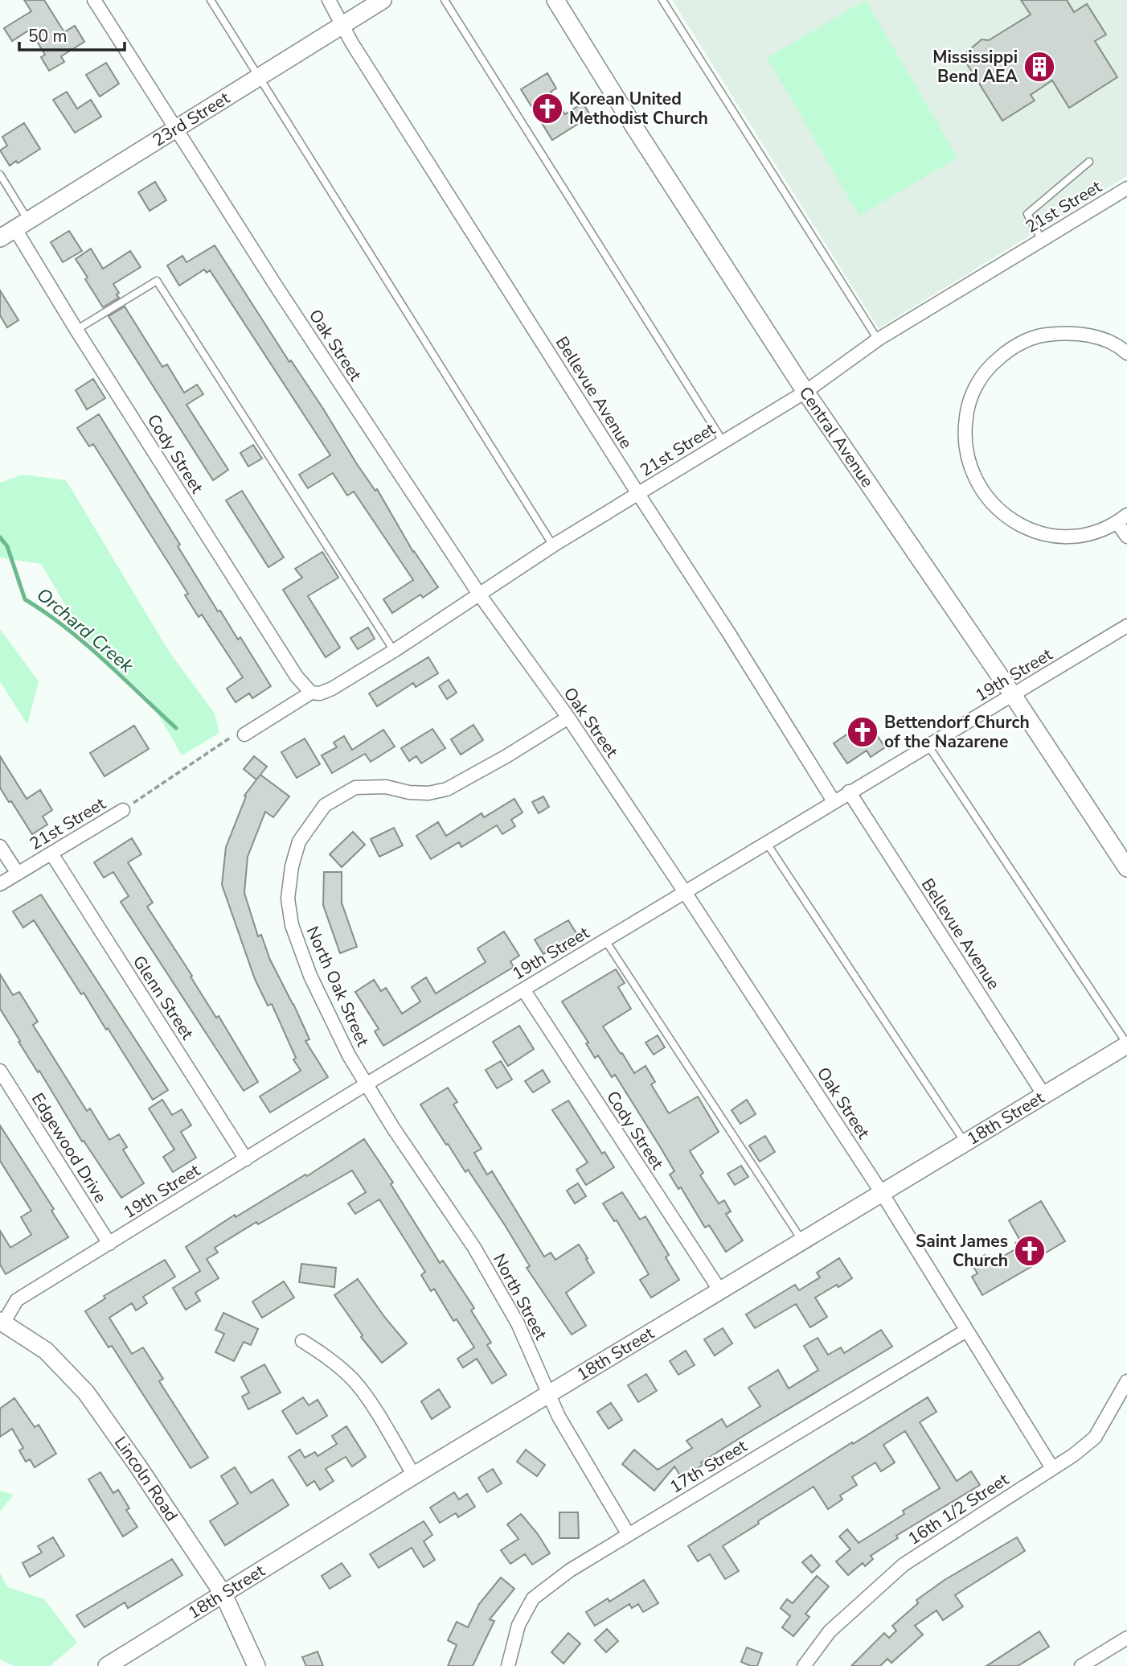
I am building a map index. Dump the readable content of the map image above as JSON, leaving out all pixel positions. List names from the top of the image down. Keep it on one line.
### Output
{"streets":{"street":["23rd Street","21st Street","Oak Street","Bellevue Avenue","Central Avenue","Cody Street","19th Street","North Oak Street","Glenn Street","18th Street","Edgewood Drive","North Street","17th Street","Lincoln Road","16th 1/2 Street"]},"crossings":[["23rd Street","Oak Street"],["23rd Street","Bellevue Avenue"],["23rd Street","Cody Street"],["21st Street","Oak Street"],["21st Street","Bellevue Avenue"],["21st Street","Central Avenue"],["21st Street","Cody Street"],["21st Street","Glenn Street"],["Oak Street","19th Street"],["Oak Street","North Oak Street"],["Oak Street","18th Street"],["Oak Street","17th Street"],["Oak Street","16th 1/2 Street"],["Bellevue Avenue","19th Street"],["Bellevue Avenue","18th Street"],["Central Avenue","19th Street"],["Cody Street","19th Street"],["Cody Street","18th Street"],["19th Street","North Oak Street"],["19th Street","Glenn Street"],["19th Street","Edgewood Drive"],["19th Street","North Street"],["19th Street","Lincoln Road"],["North Oak Street","North Street"],["18th Street","North Street"],["18th Street","Lincoln Road"],["North Street","17th Street"]],"water":["Orchard Creek"],"places":{"building":["Mississippi Bend AEA"],"church":["Korean United Methodist Church","Bettendorf Church of the Nazarene","Saint James Church"]},"scale_bar":"50 m"}
